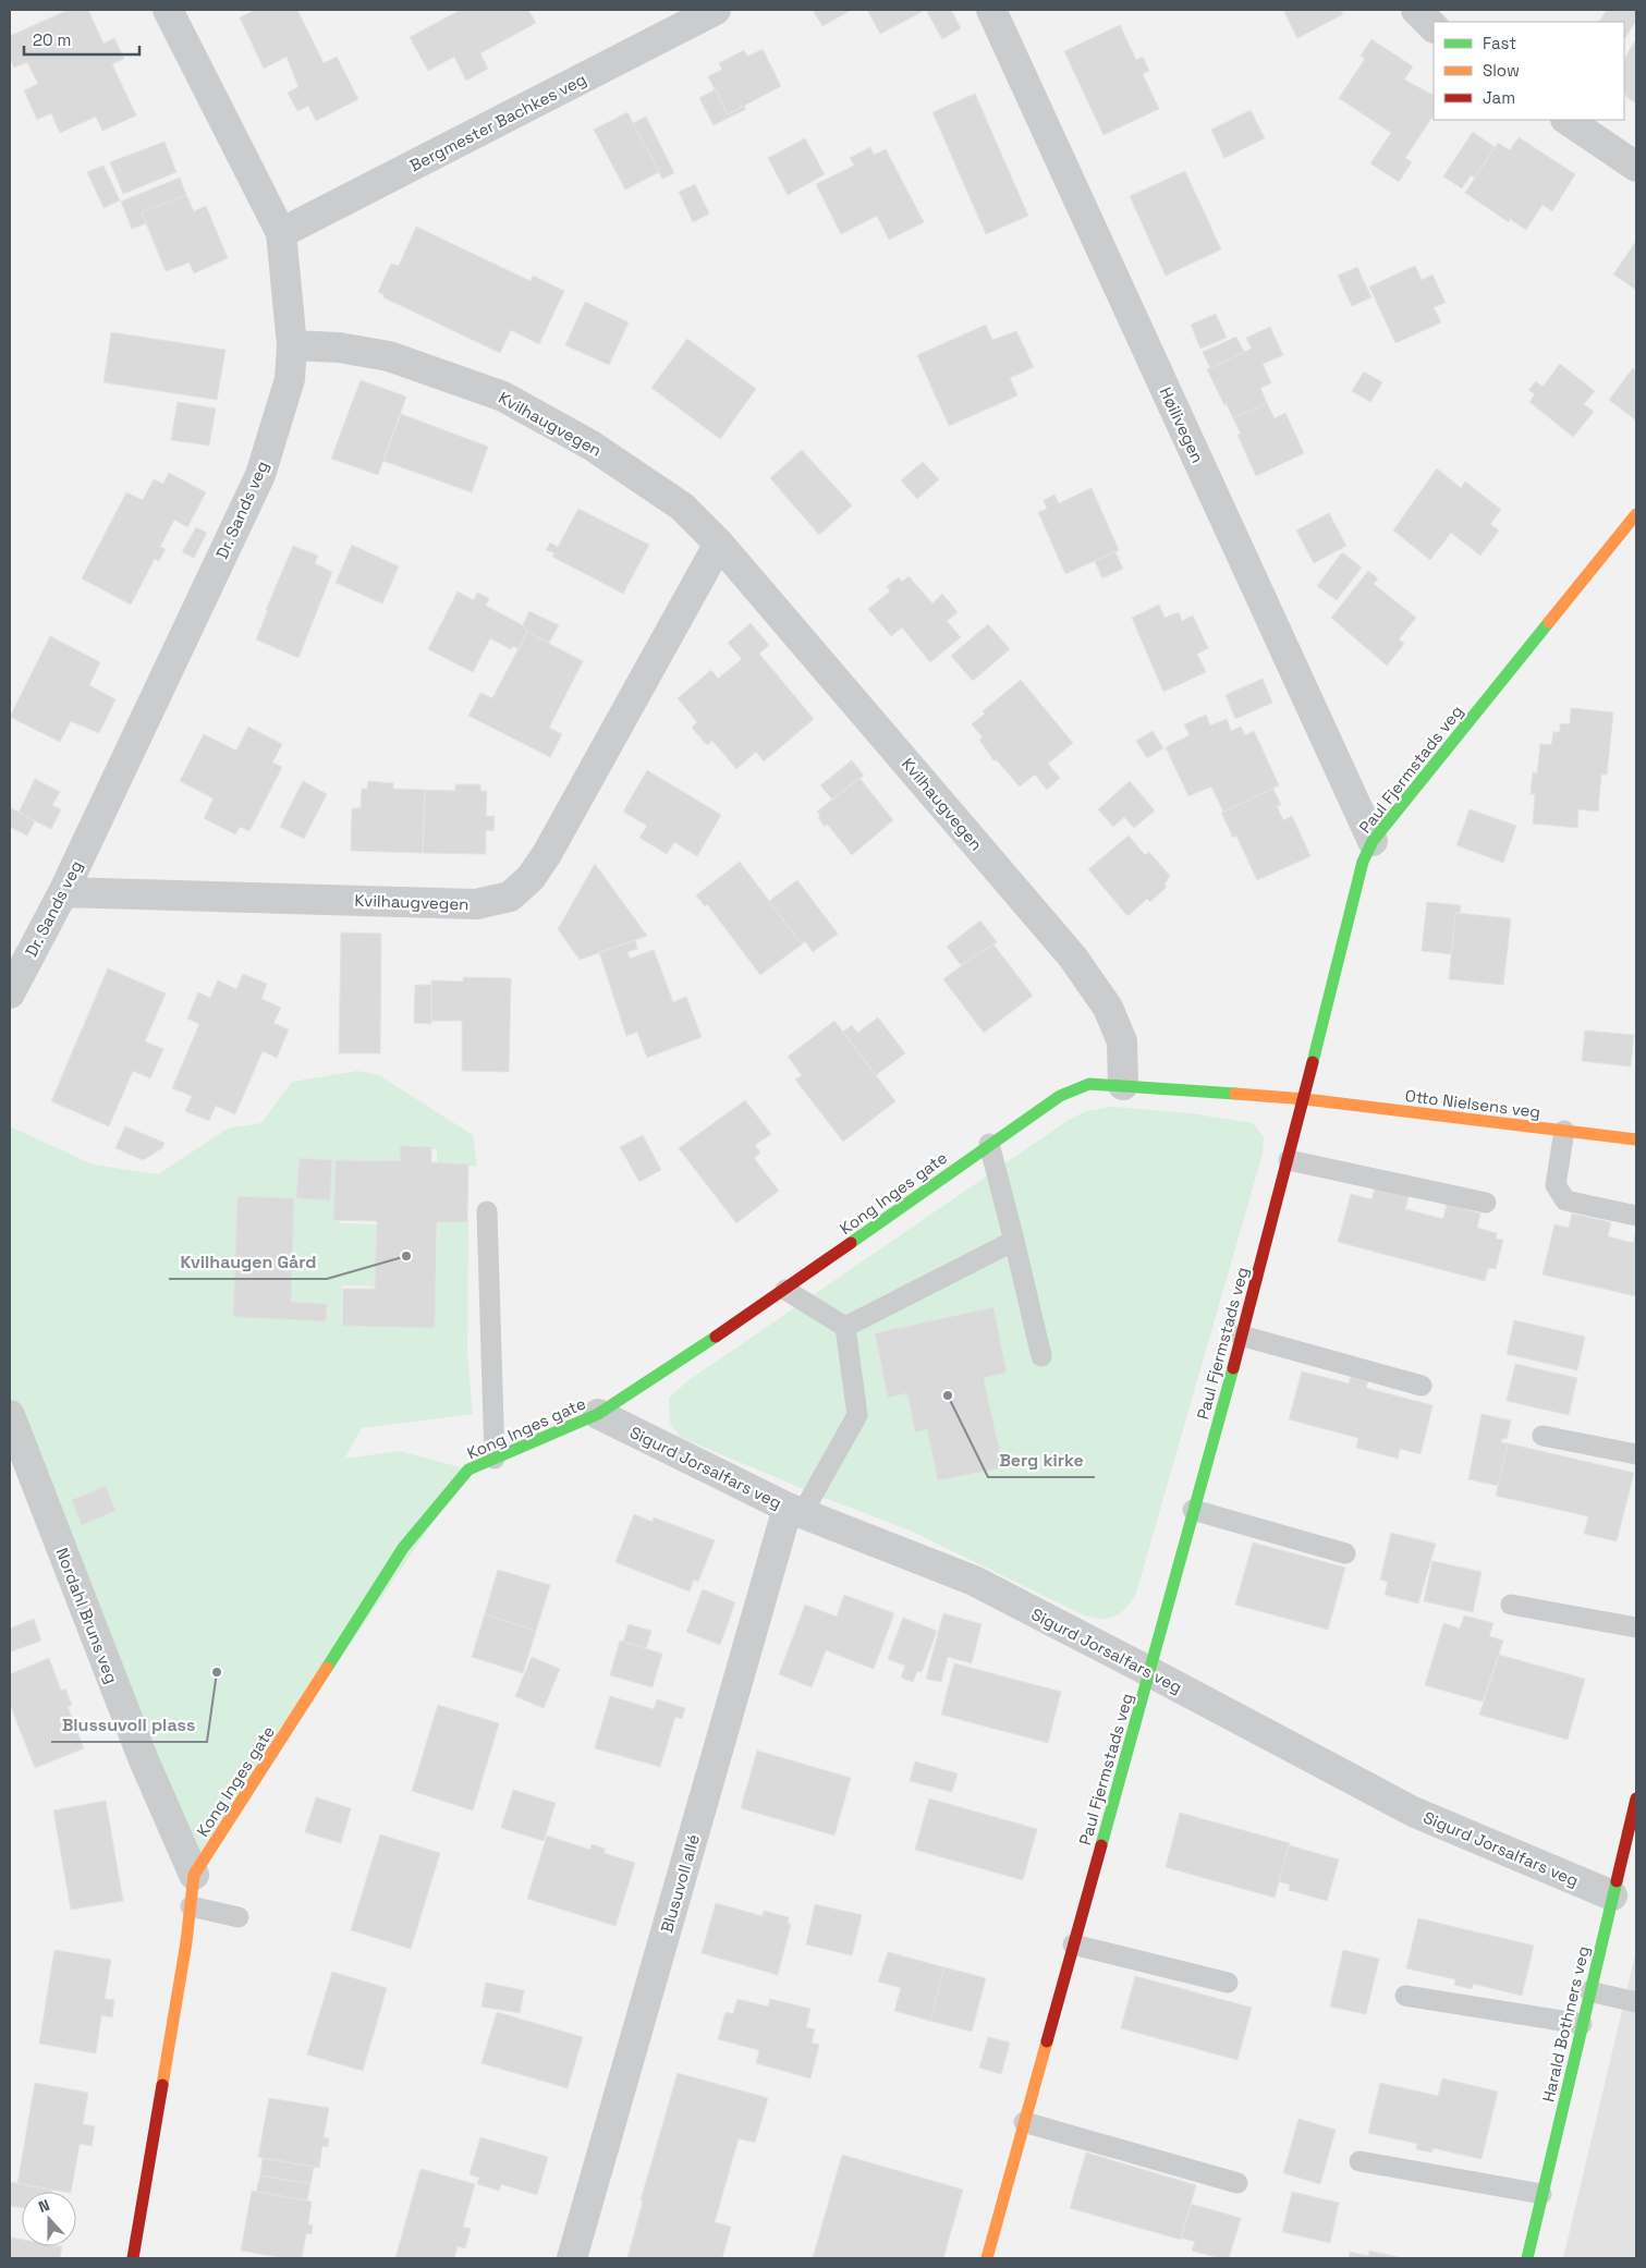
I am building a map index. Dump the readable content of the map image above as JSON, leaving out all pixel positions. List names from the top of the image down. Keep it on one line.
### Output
{"streets":{"street":["Bergmester Bachkes veg","Kvilhaugvegen","Høilivegen","Dr. Sands veg","Paul Fjermstads veg","Otto Nielsens veg","Kong Inges gate","Sigurd Jorsalfars veg","Nordahl Bruns veg","Blusuvoll allé","Harald Bothners veg"]},"crossings":[["Bergmester Bachkes veg","Dr. Sands veg"],["Kvilhaugvegen","Dr. Sands veg"],["Kvilhaugvegen","Kong Inges gate"],["Høilivegen","Paul Fjermstads veg"],["Paul Fjermstads veg","Otto Nielsens veg"],["Paul Fjermstads veg","Kong Inges gate"],["Paul Fjermstads veg","Sigurd Jorsalfars veg"],["Otto Nielsens veg","Kong Inges gate"],["Kong Inges gate","Sigurd Jorsalfars veg"],["Kong Inges gate","Nordahl Bruns veg"],["Sigurd Jorsalfars veg","Blusuvoll allé"],["Sigurd Jorsalfars veg","Harald Bothners veg"]],"places":["Kvilhaugen Gård","Berg kirke","Blussuvoll plass"],"legend":["Fast","Slow","Jam"],"scale_bar":"20 m","north":"top"}
